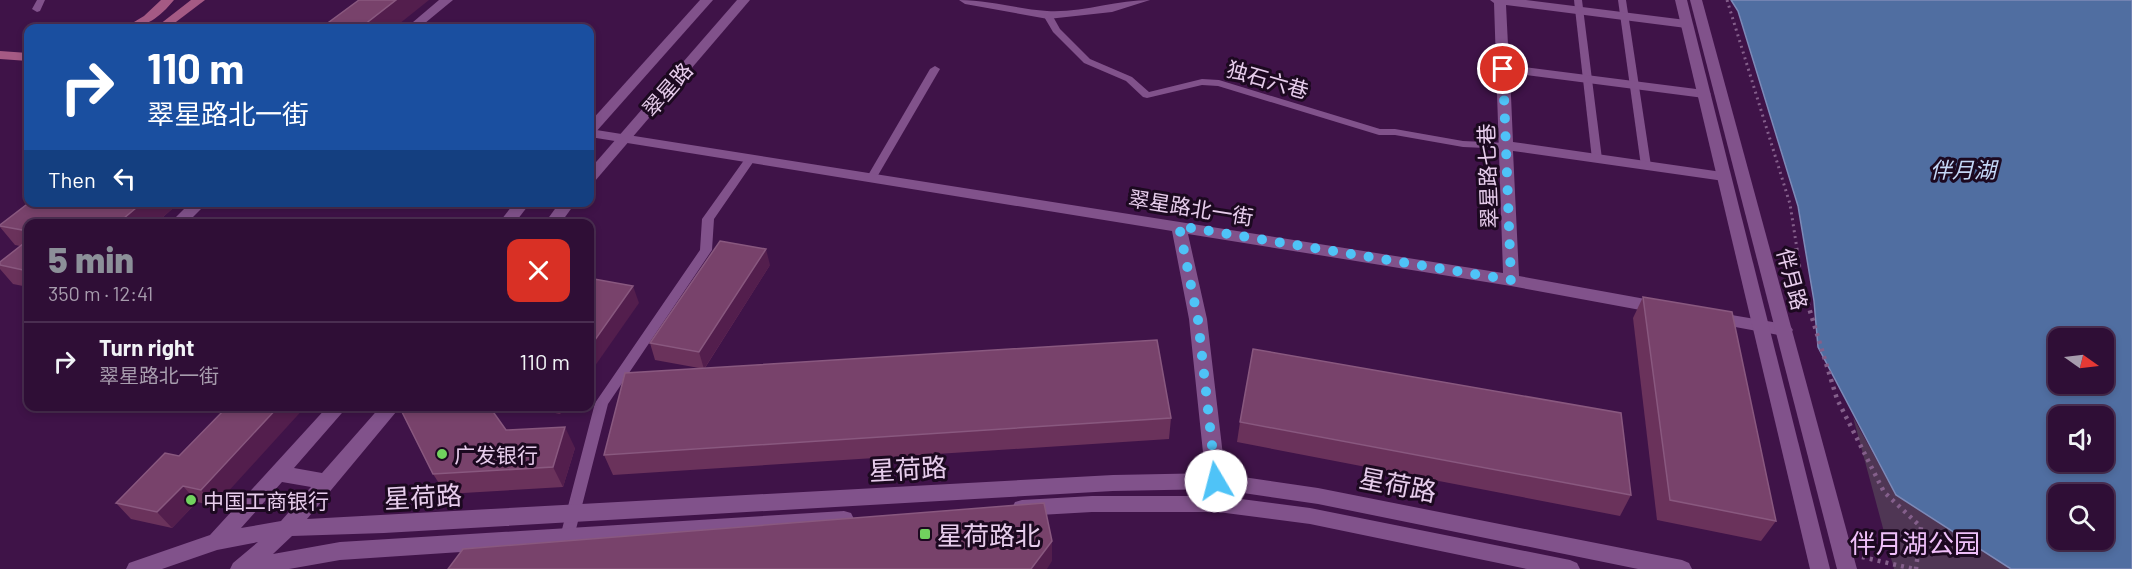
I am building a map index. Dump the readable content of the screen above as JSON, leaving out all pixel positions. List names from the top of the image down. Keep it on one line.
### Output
{"streets":{"street":["翠星路","翠星路七巷","翠星路北一街","伴月路","星荷路"],"lane":["独石六巷"]},"crossings":[["独石六巷","翠星路七巷"],["翠星路","翠星路北一街"],["翠星路七巷","翠星路北一街"],["翠星路北一街","伴月路"]],"water":["伴月湖"],"parks":["伴月湖公园"],"places":{"other":["广发银行","中国工商银行"],"transit":["星荷路北"]},"north":"right","page":{"turn":["110 m","翠星路北一街"],"then":"Then","heading":["5 min","350 m · 12:41"],"list":[{"name":"Turn right","note":"翠星路北一街","value":"110 m"}]}}
